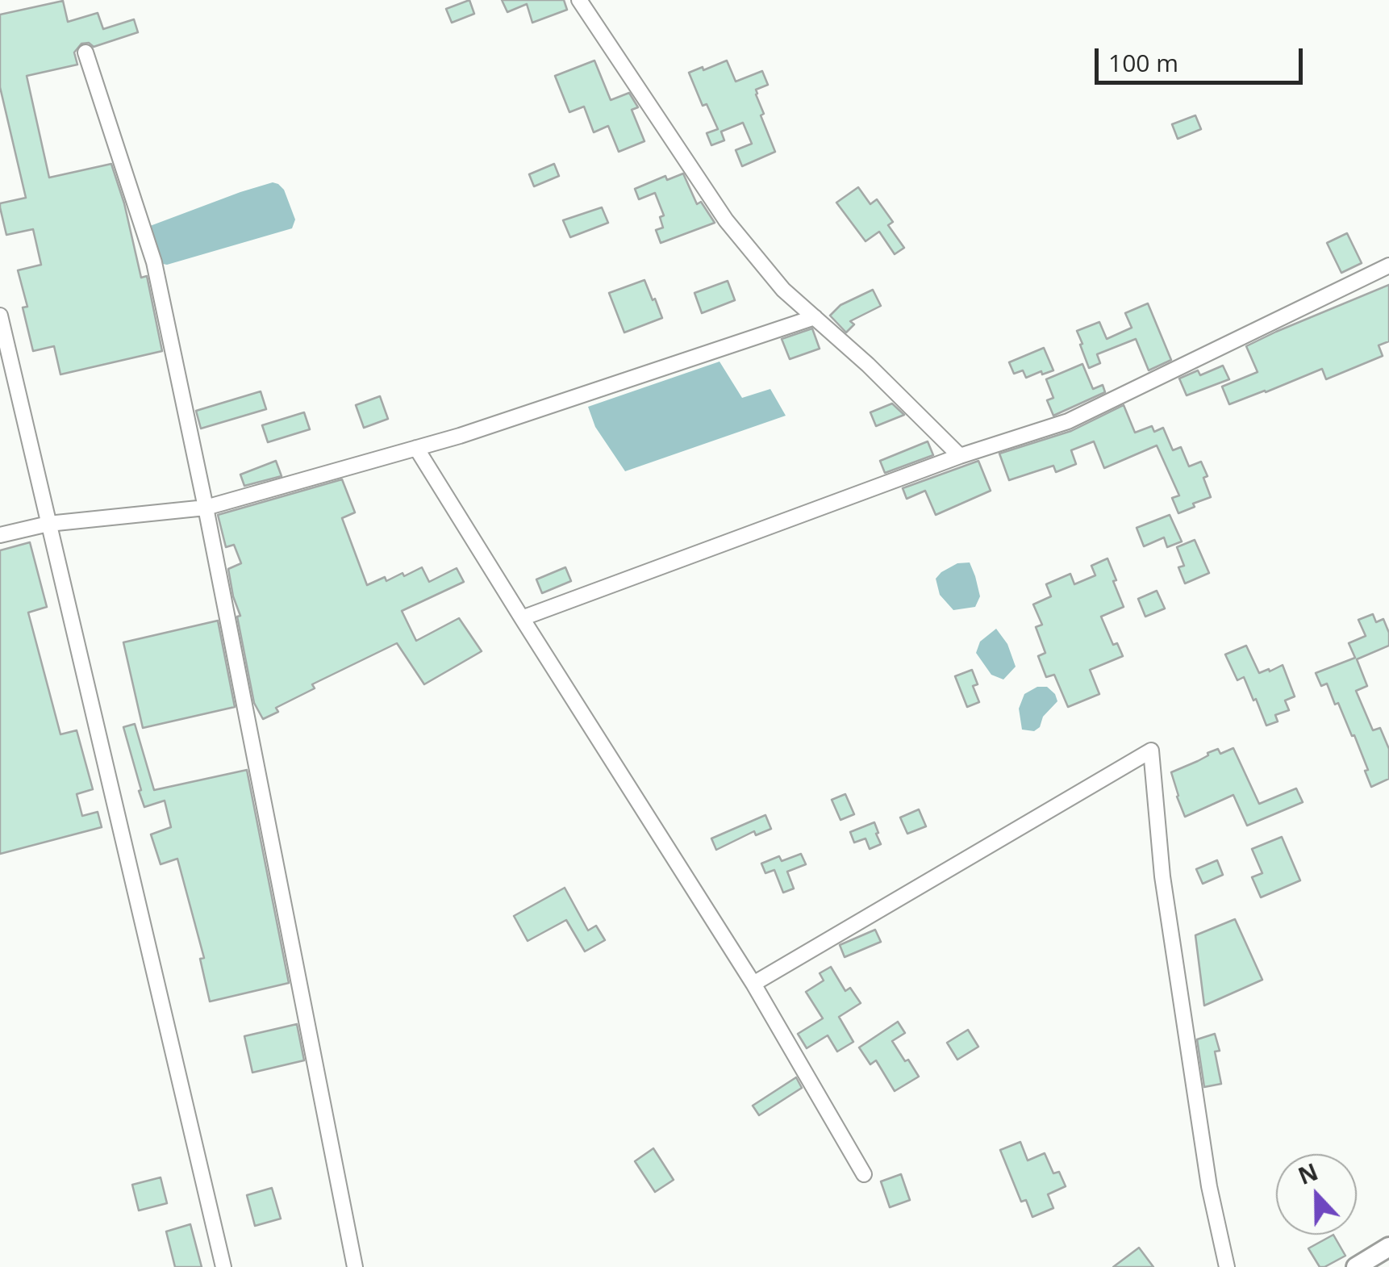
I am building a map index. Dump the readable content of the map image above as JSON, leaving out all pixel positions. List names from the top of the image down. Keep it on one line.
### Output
{"scale_bar":"100 m","north":"top"}
